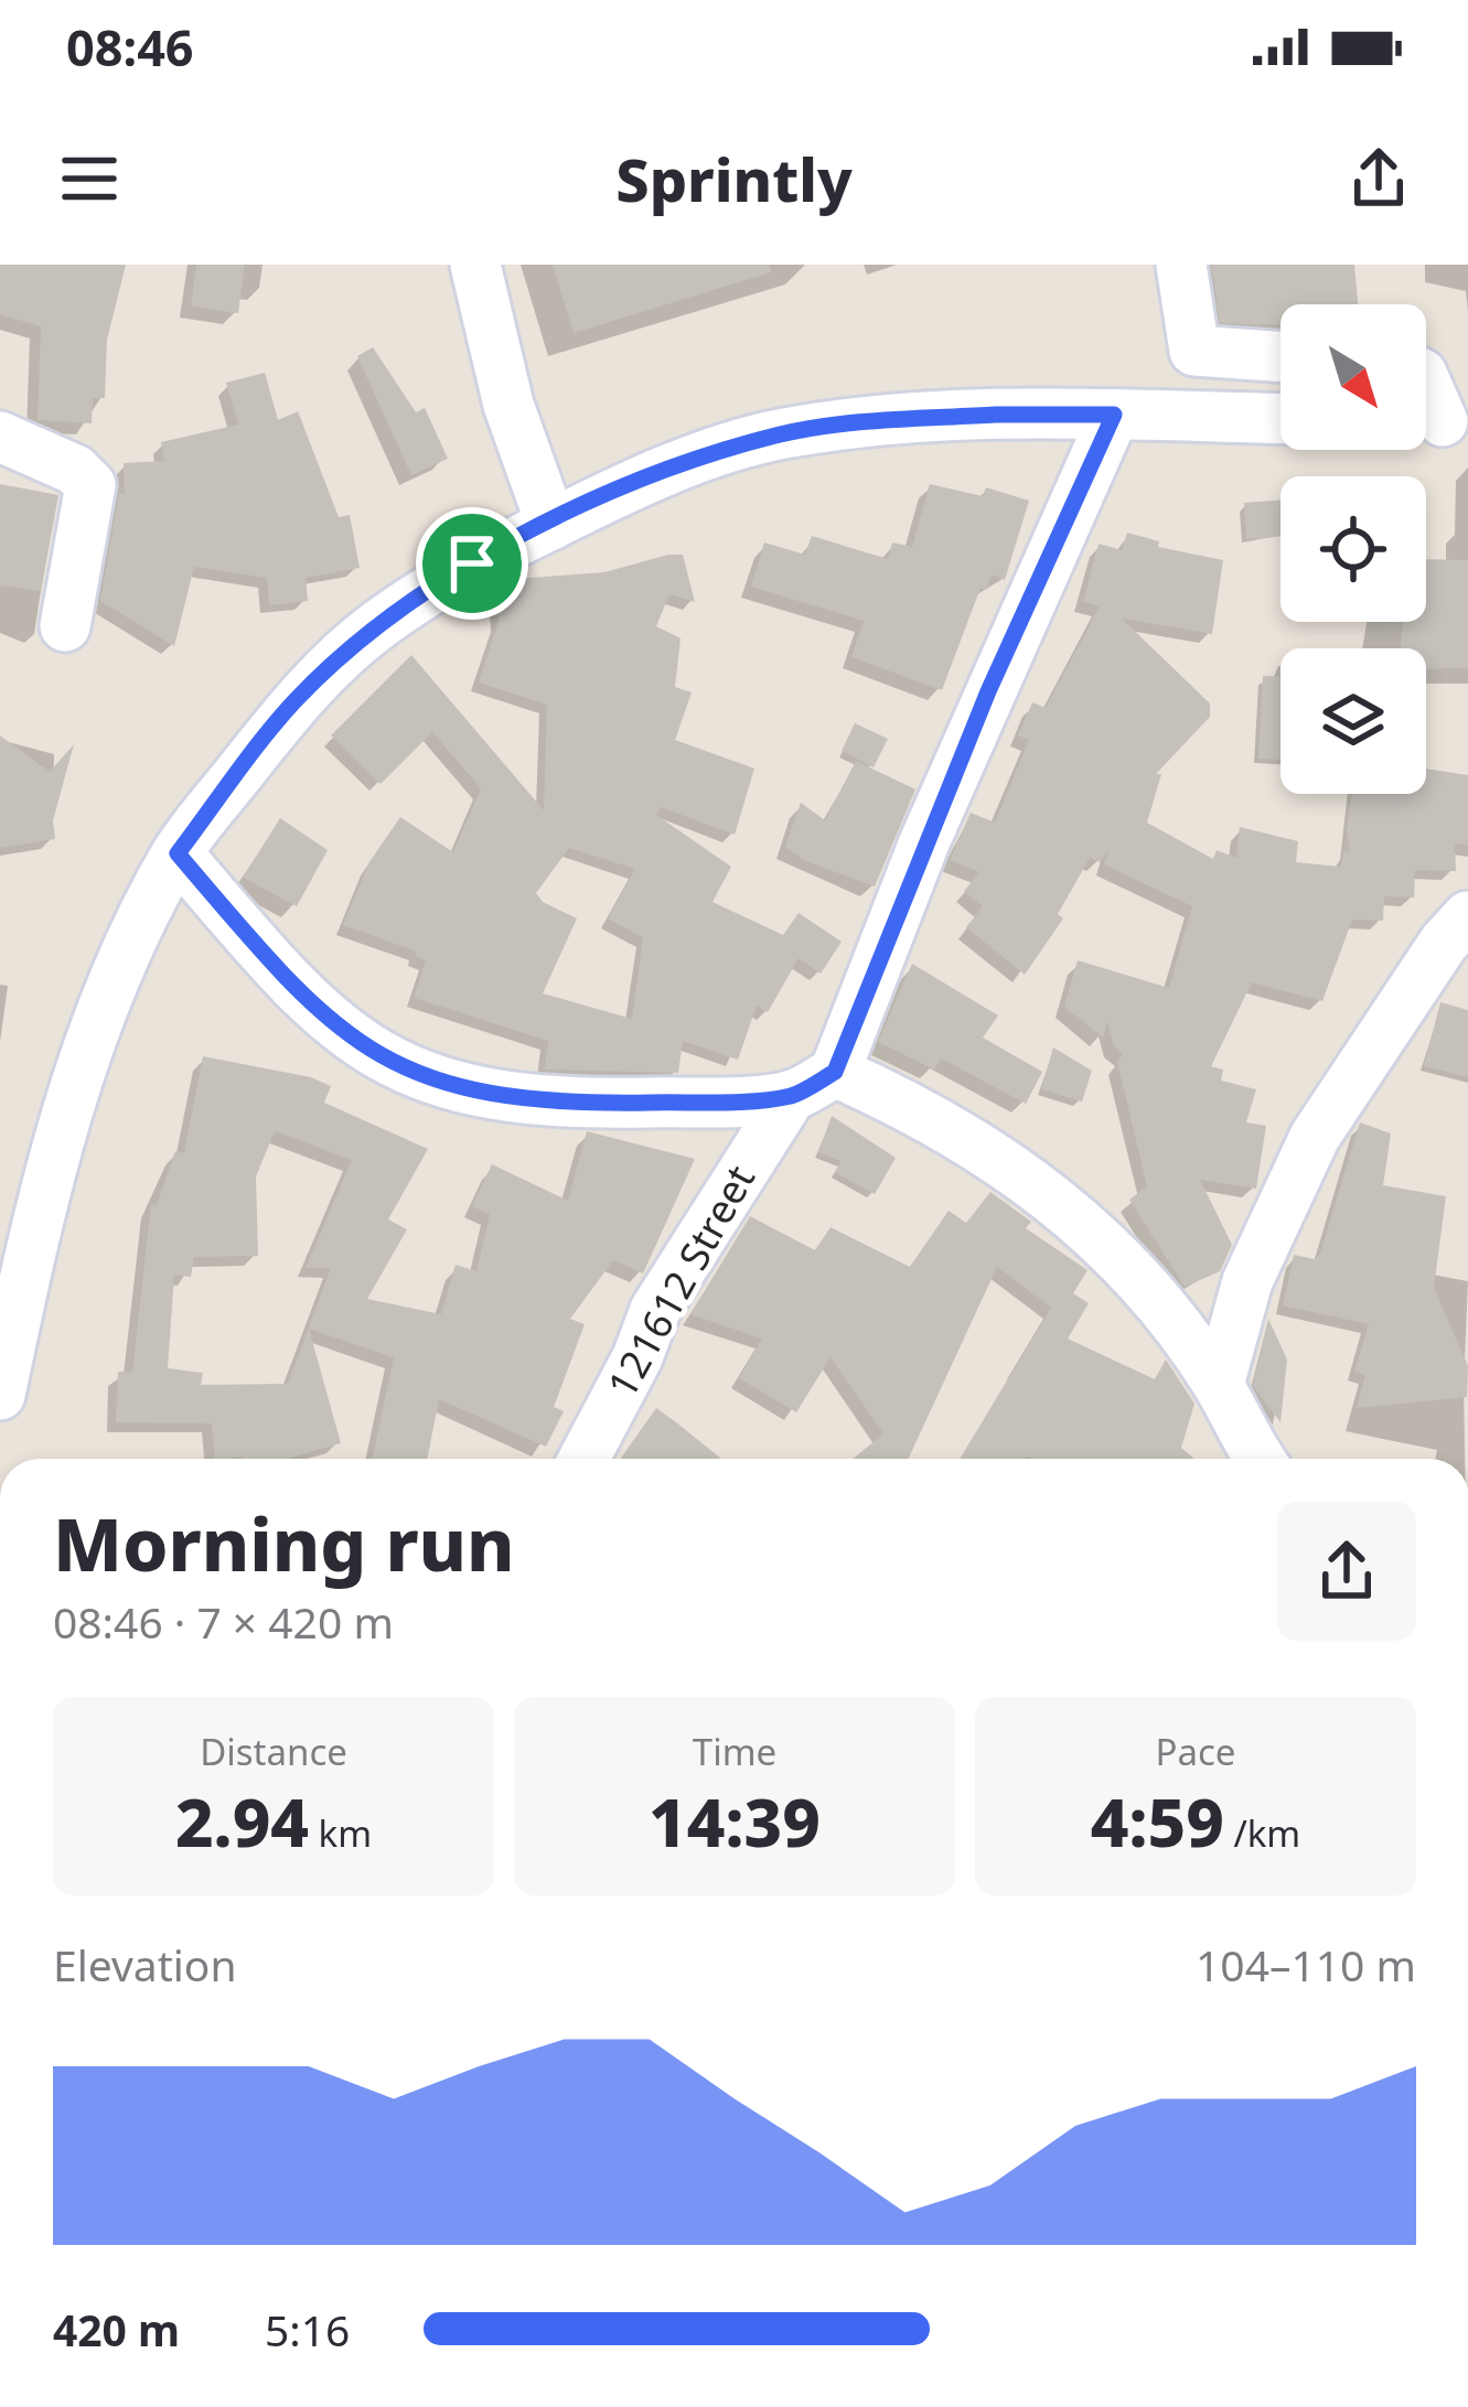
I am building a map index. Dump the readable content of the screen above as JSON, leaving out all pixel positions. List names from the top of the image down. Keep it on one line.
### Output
{"streets":{"street":["121612 Street"]},"north":"bottom right","page":{"status":"08:46","header":"Sprintly","heading":["Morning run","08:46 · 7 × 420 m"],"stats":[["Distance","2.94 km"],["Time","14:39"],["Pace","4:59 /km"]],"chart":["Elevation","104–110 m"],"list":[{"name":"420 m","note":"5:16"}]}}
